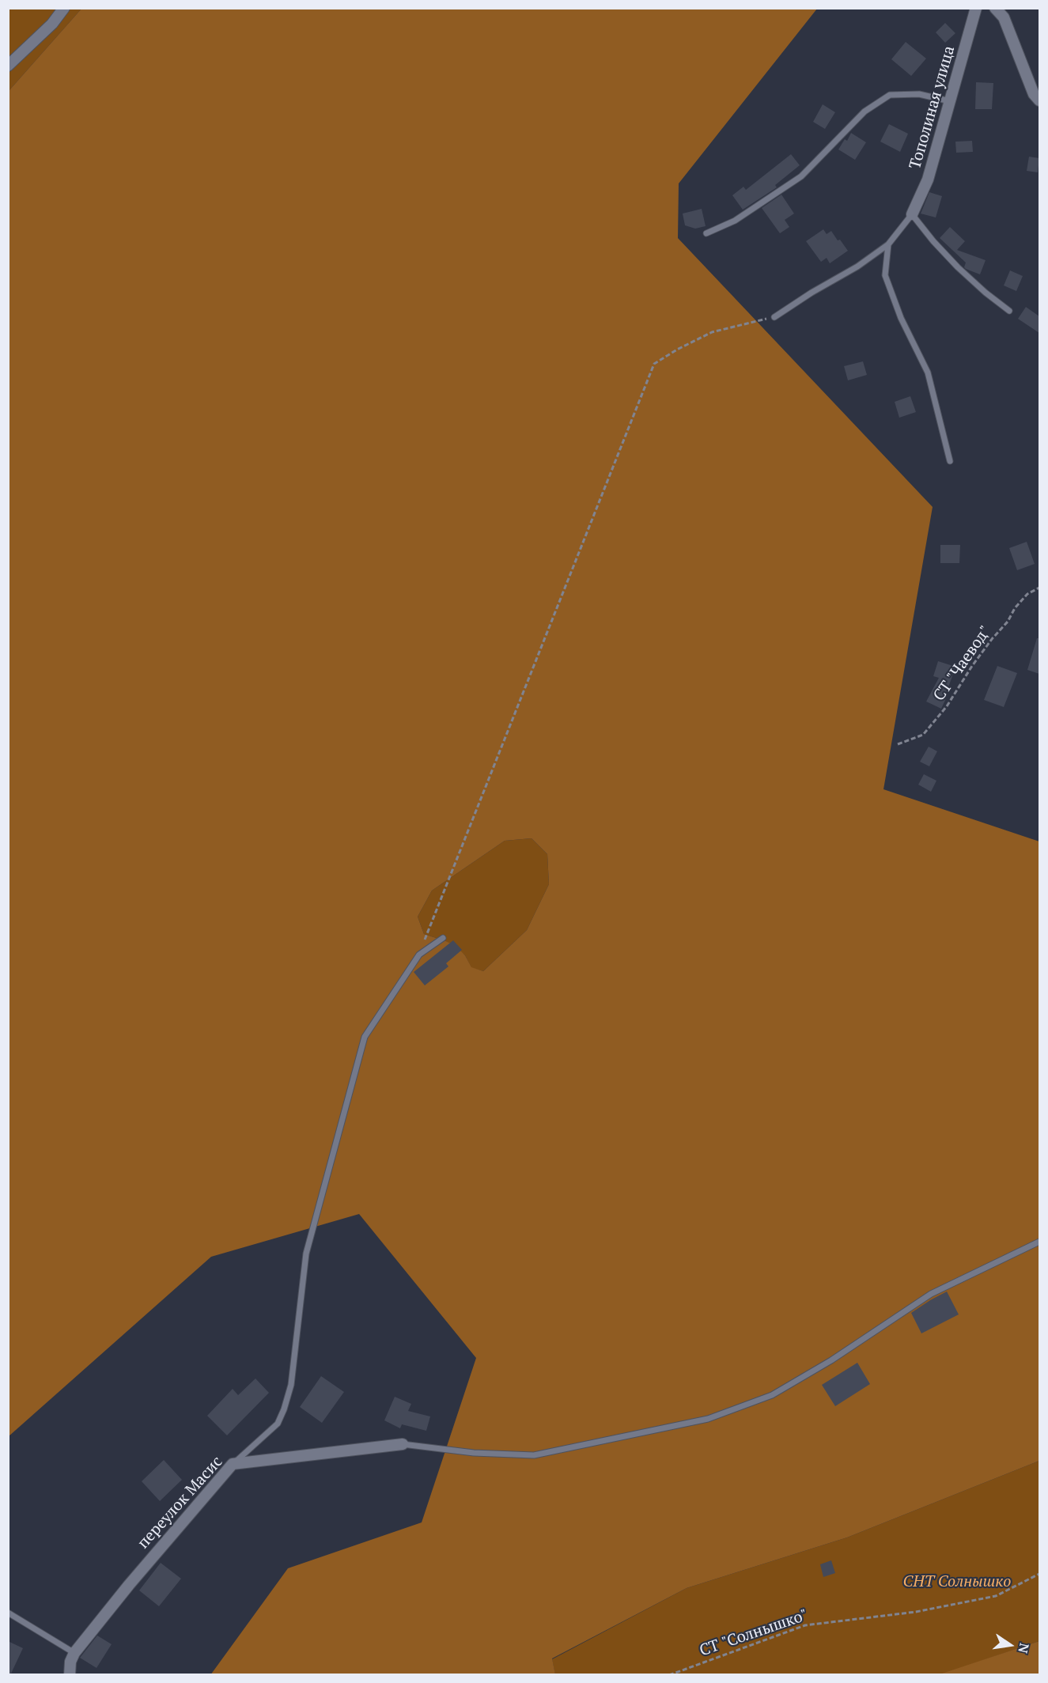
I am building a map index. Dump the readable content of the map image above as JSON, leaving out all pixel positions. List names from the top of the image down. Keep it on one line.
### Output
{"streets":{"street":["Тополиная улица","переулок Масис"],"path":["СТ \"Чаевод\"","СТ \"Солнышко\""]},"parks":["СНТ Солнышко"],"north":"right"}
